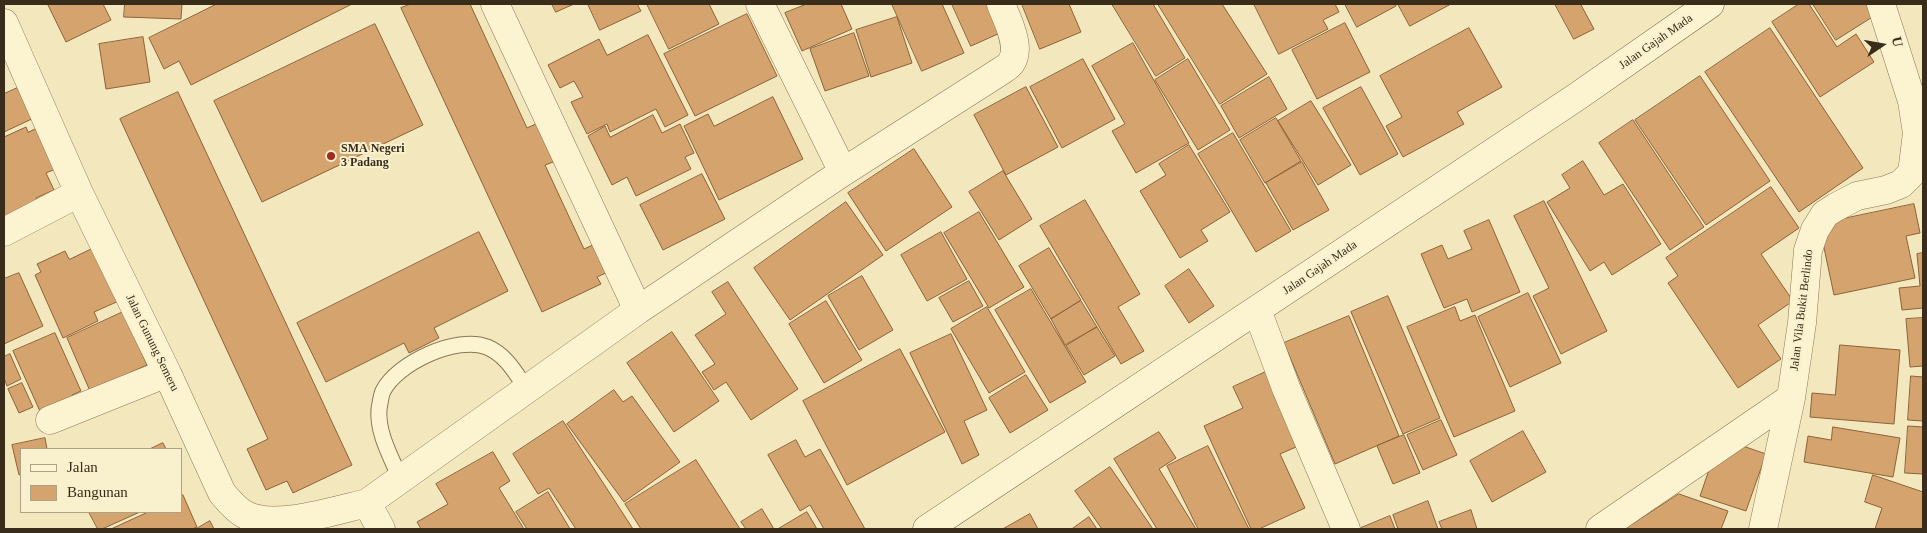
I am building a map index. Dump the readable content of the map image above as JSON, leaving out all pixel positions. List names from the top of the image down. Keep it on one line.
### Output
{"streets":{"street":["Jalan Gajah Mada","Jalan Vila Bukit Berlindo","Jalan Gunung Semeru"]},"places":["SMA Negeri 3 Padang"],"legend":["Jalan","Bangunan"],"north":"right"}
